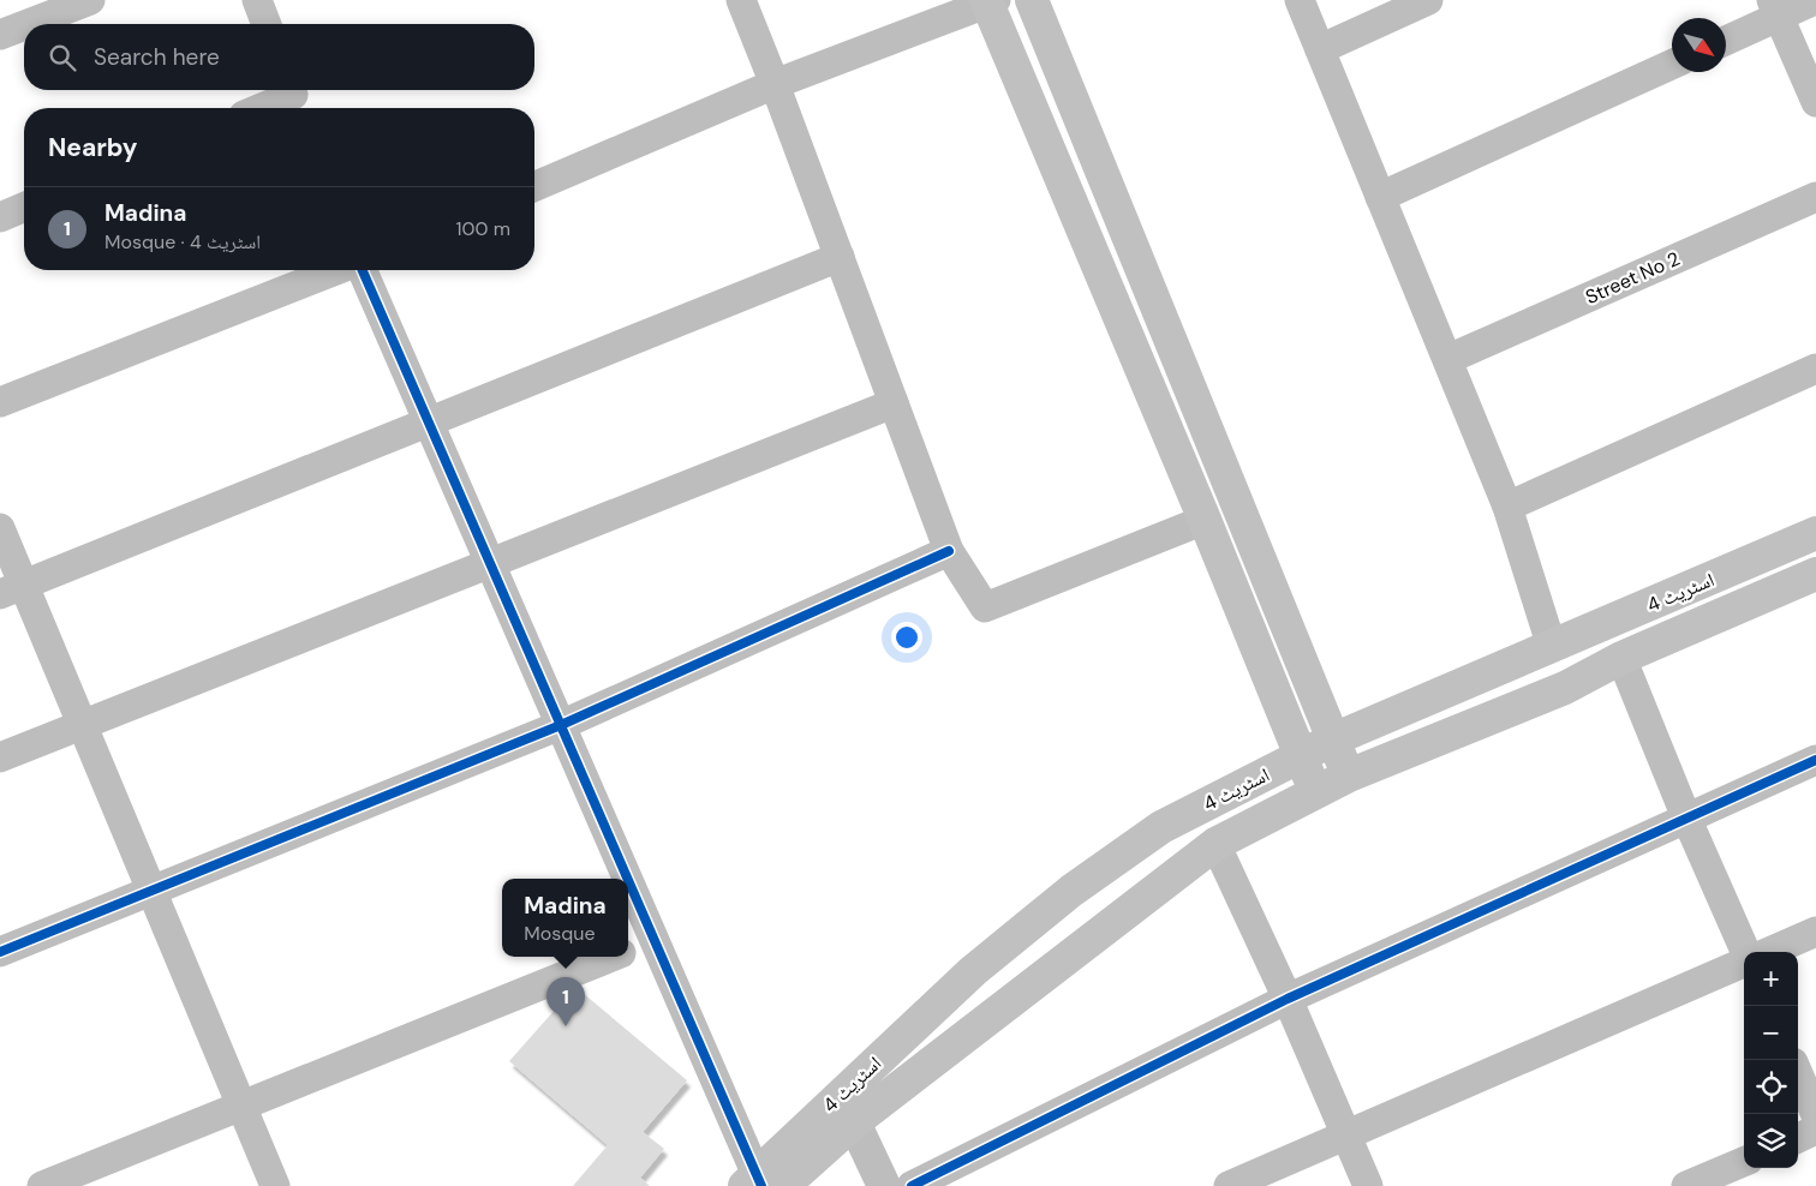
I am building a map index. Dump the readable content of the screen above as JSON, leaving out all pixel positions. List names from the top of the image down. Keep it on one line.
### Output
{"streets":{"main road":["اسٹریٹ 4"],"street":["Street No 2"]},"north":"bottom right","page":{"search":"Search here","heading":"Nearby","list":[{"mark":"1","name":"Madina","note":"Mosque · اسٹریٹ 4","value":"100 m"}],"popup":["Madina","Mosque"],"map_buttons":["+","−"],"pins":"1"}}
